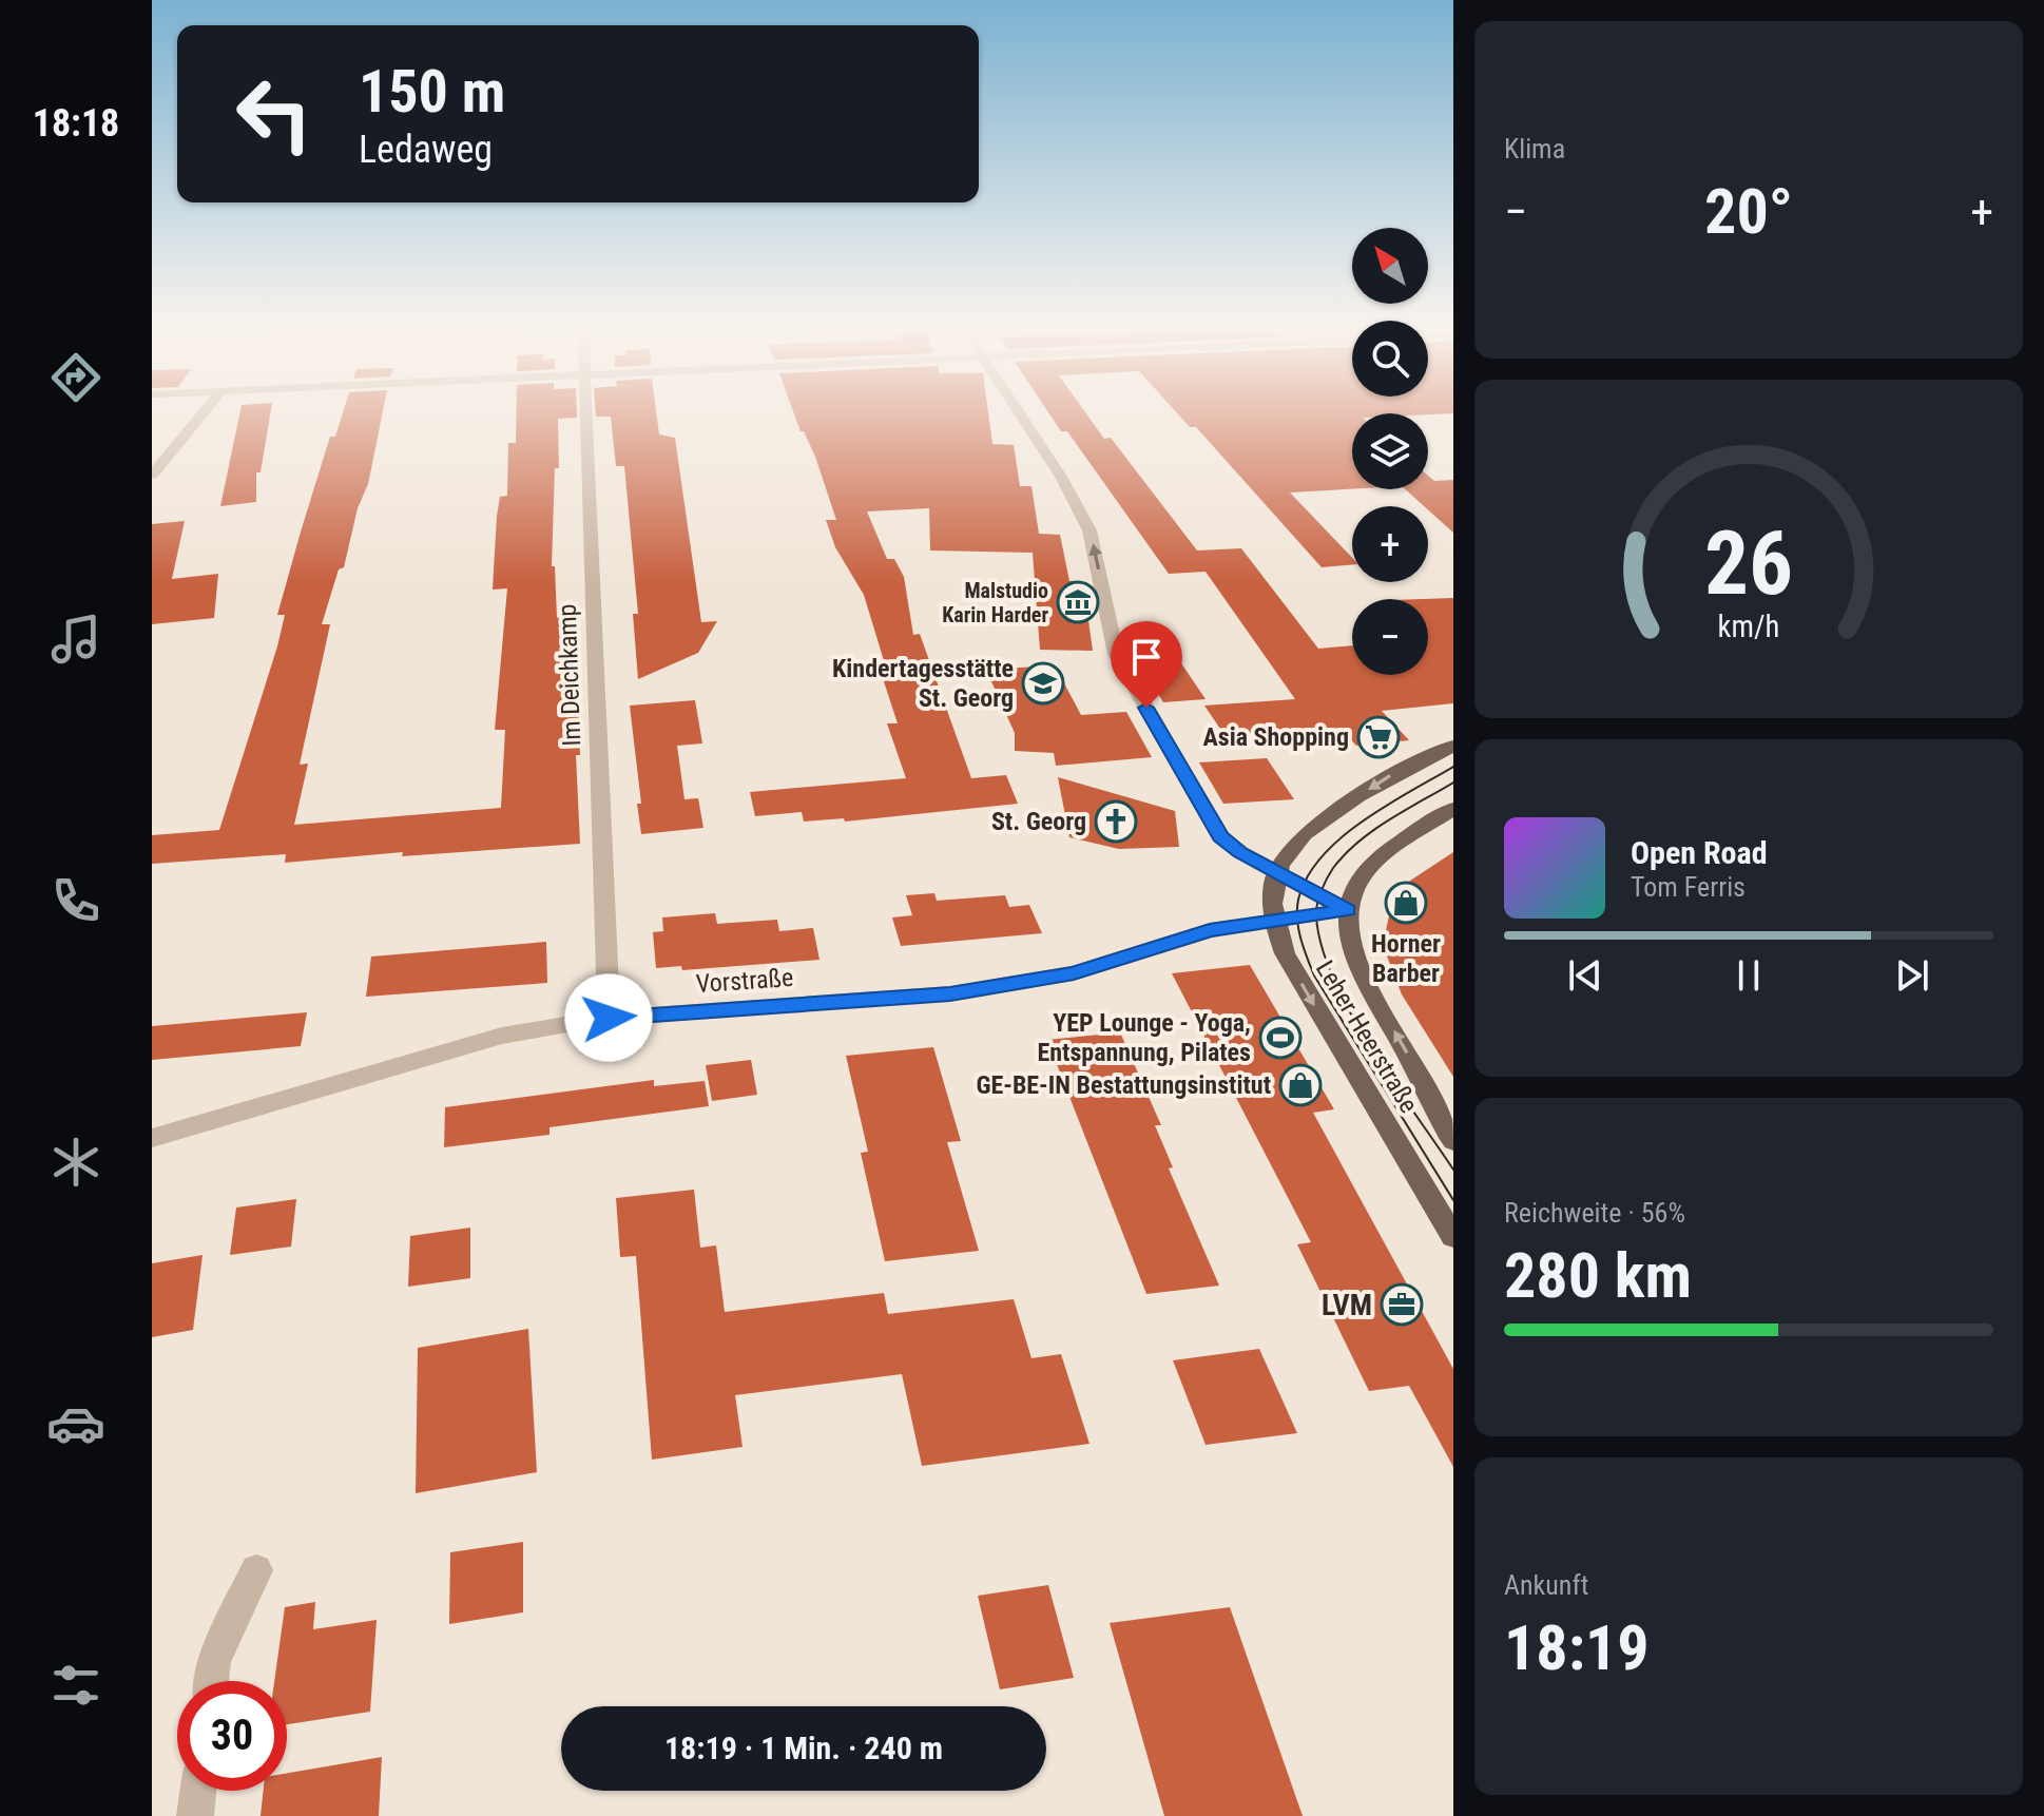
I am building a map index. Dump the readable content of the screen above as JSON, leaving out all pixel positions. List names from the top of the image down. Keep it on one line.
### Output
{"streets":{"main road":["Leher Heerstraße"],"street":["Im Deichkamp","Vorstraße"]},"crossings":[["Im Deichkamp","Vorstraße"],["Vorstraße","Leher Heerstraße"]],"places":{"museum":["Malstudio Karin Harder"],"school or university":["Kindertagesstätte St. Georg"],"supermarket":["Asia Shopping"],"church":["St. Georg"],"shop":["Horner Barber","GE-BE-IN Bestattungsinstitut"],"sports":["YEP Lounge - Yoga, Entspannung, Pilates"],"office":["LVM"]},"north":"top left","page":{"tabs":"18:18","tile":["Klima",["Reichweite · 56%","280 km"],["Ankunft","18:19"]],"turn":["150 m","Ledaweg"],"heat":["−","20°","+"],"map_buttons":["+","−"],"song":["Open Road","Tom Ferris"],"limit":"30","trip":"18:19 · 1 Min. · 240 m","gauge":["26","km/h"]}}
